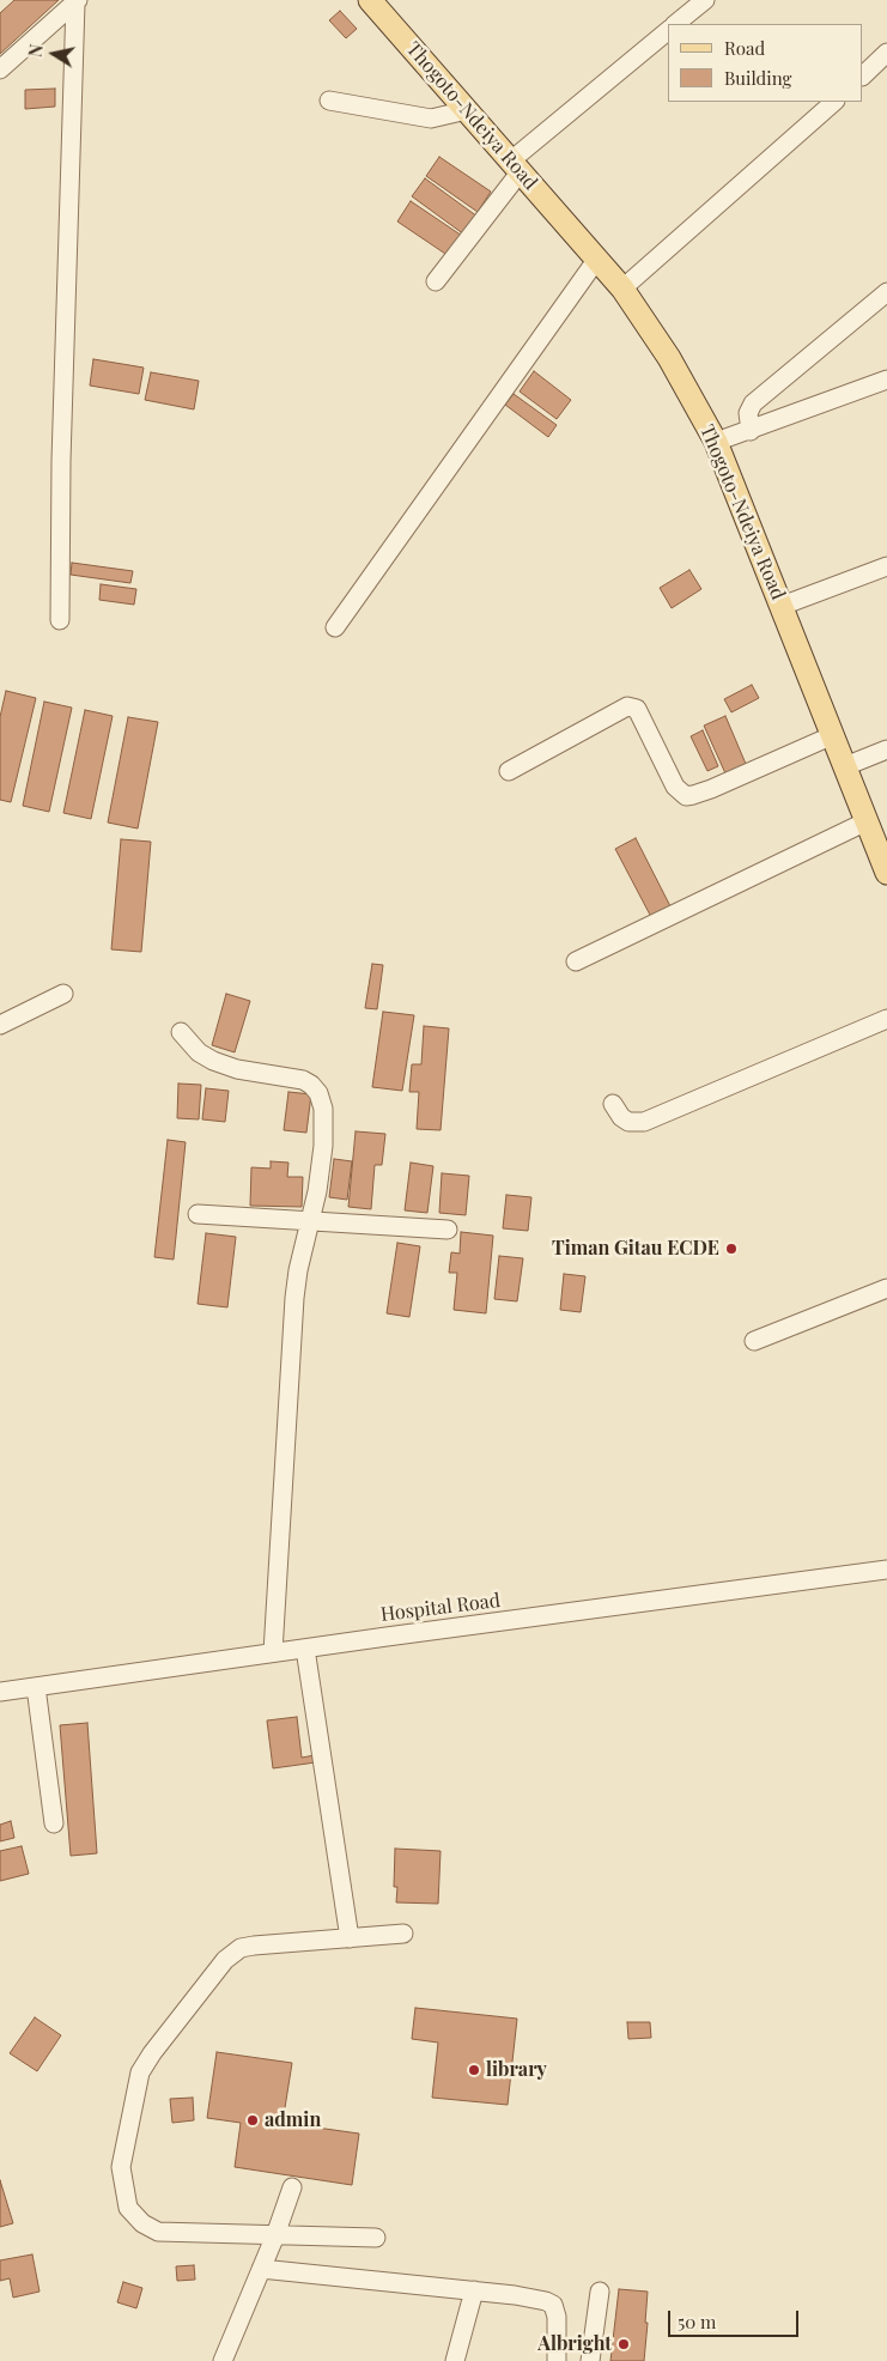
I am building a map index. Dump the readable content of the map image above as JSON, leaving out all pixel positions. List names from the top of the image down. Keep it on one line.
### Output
{"streets":{"main road":["Thogoto-Ndeiya Road"],"street":["Hospital Road"]},"places":["Timan Gitau ECDE","library","admin","Albright"],"legend":["Road","Building"],"scale_bar":"50 m","north":"left"}
